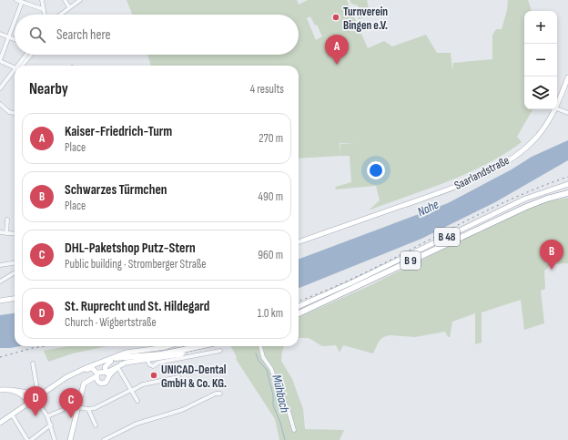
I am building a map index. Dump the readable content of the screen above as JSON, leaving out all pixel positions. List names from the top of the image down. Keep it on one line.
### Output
{"streets":{"highway":["B 9"],"main road":["Saarlandstraße","B 48"]},"water":["Nahe","Mühbach"],"places":["Turnverein Bingen e.V.","UNICAD-Dental GmbH & Co. KG."],"page":{"map_buttons":["+","−"],"search":"Search here","pins":["A","B","D","C"],"heading":["Nearby","4 results"],"list":[{"mark":"A","name":"Kaiser-Friedrich-Turm","note":"Place","value":"270 m"},{"mark":"B","name":"Schwarzes Türmchen","note":"Place","value":"490 m"},{"mark":"C","name":"DHL-Paketshop Putz-Stern","note":"Public building · Stromberger Straße","value":"960 m"},{"mark":"D","name":"St. Ruprecht und St. Hildegard","note":"Church · Wigbertstraße","value":"1.0 km"}]}}
